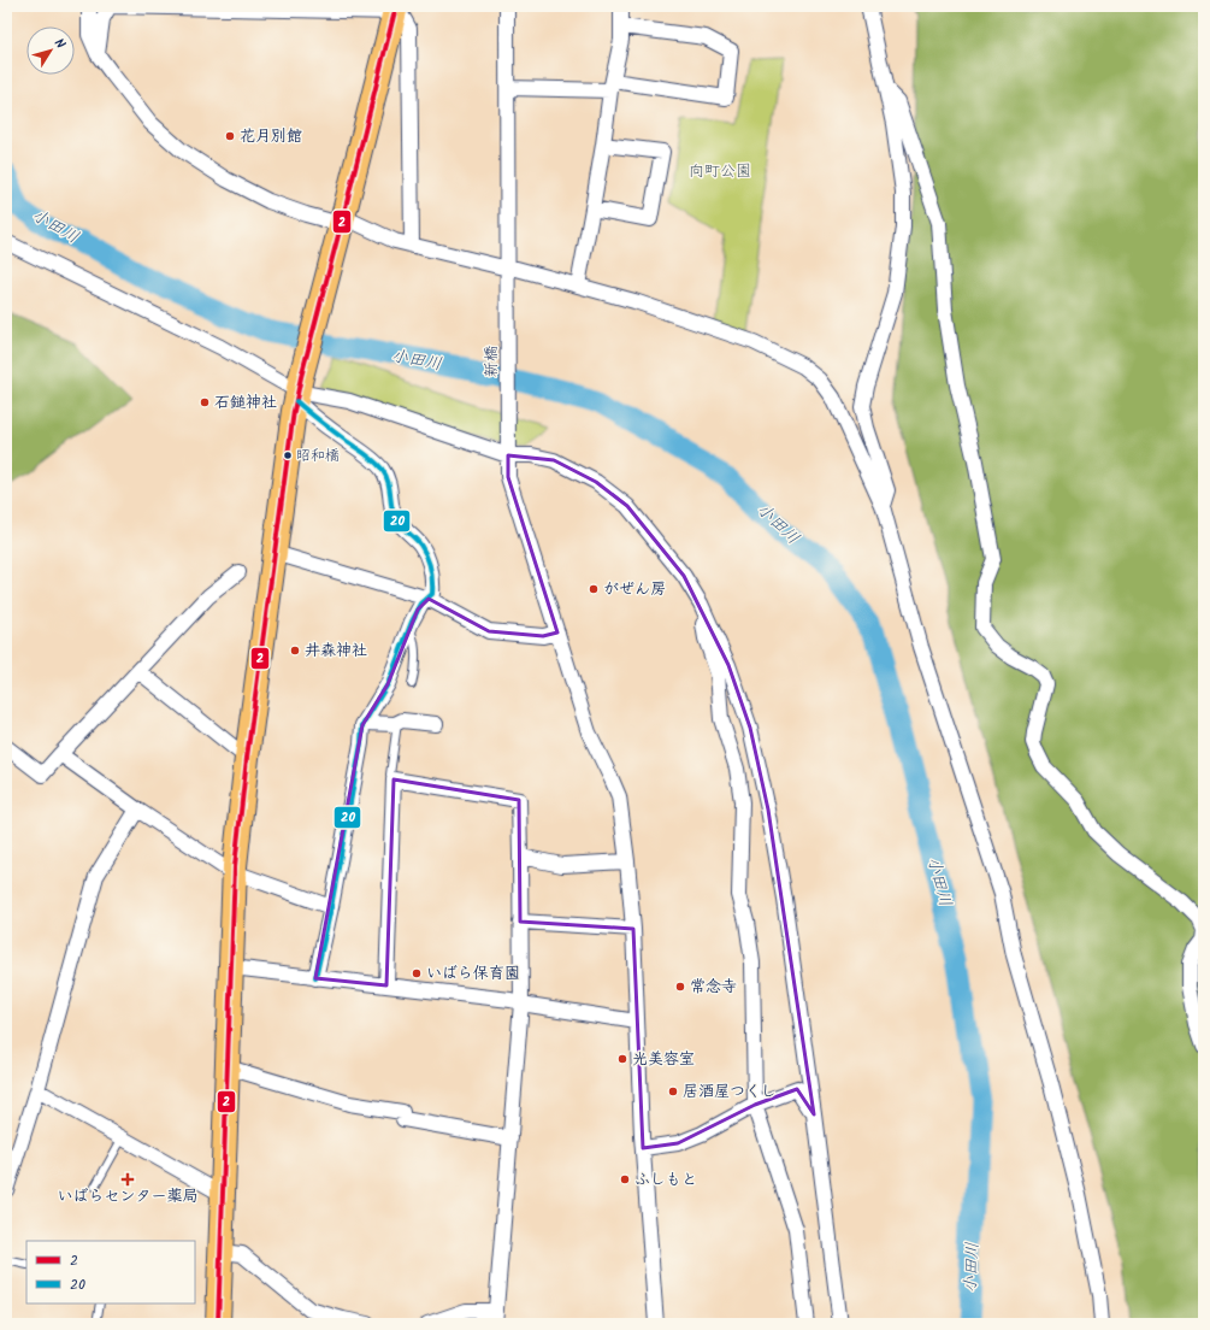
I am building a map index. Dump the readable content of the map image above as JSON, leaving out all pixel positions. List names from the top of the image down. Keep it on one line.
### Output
{"streets":{"street":["新橋"]},"water":["小田川"],"parks":["向町公園"],"places":{"other":["花月別館","石鎚神社","昭和橋","がぜん房","井森神社","いばら保育園","常念寺","光美容室","居酒屋つくし","ふしもと"],"health":["いばらセンター薬局"]},"lines":["transit line 2","transit line 20"],"legend":["2","20"],"north":"top right"}
